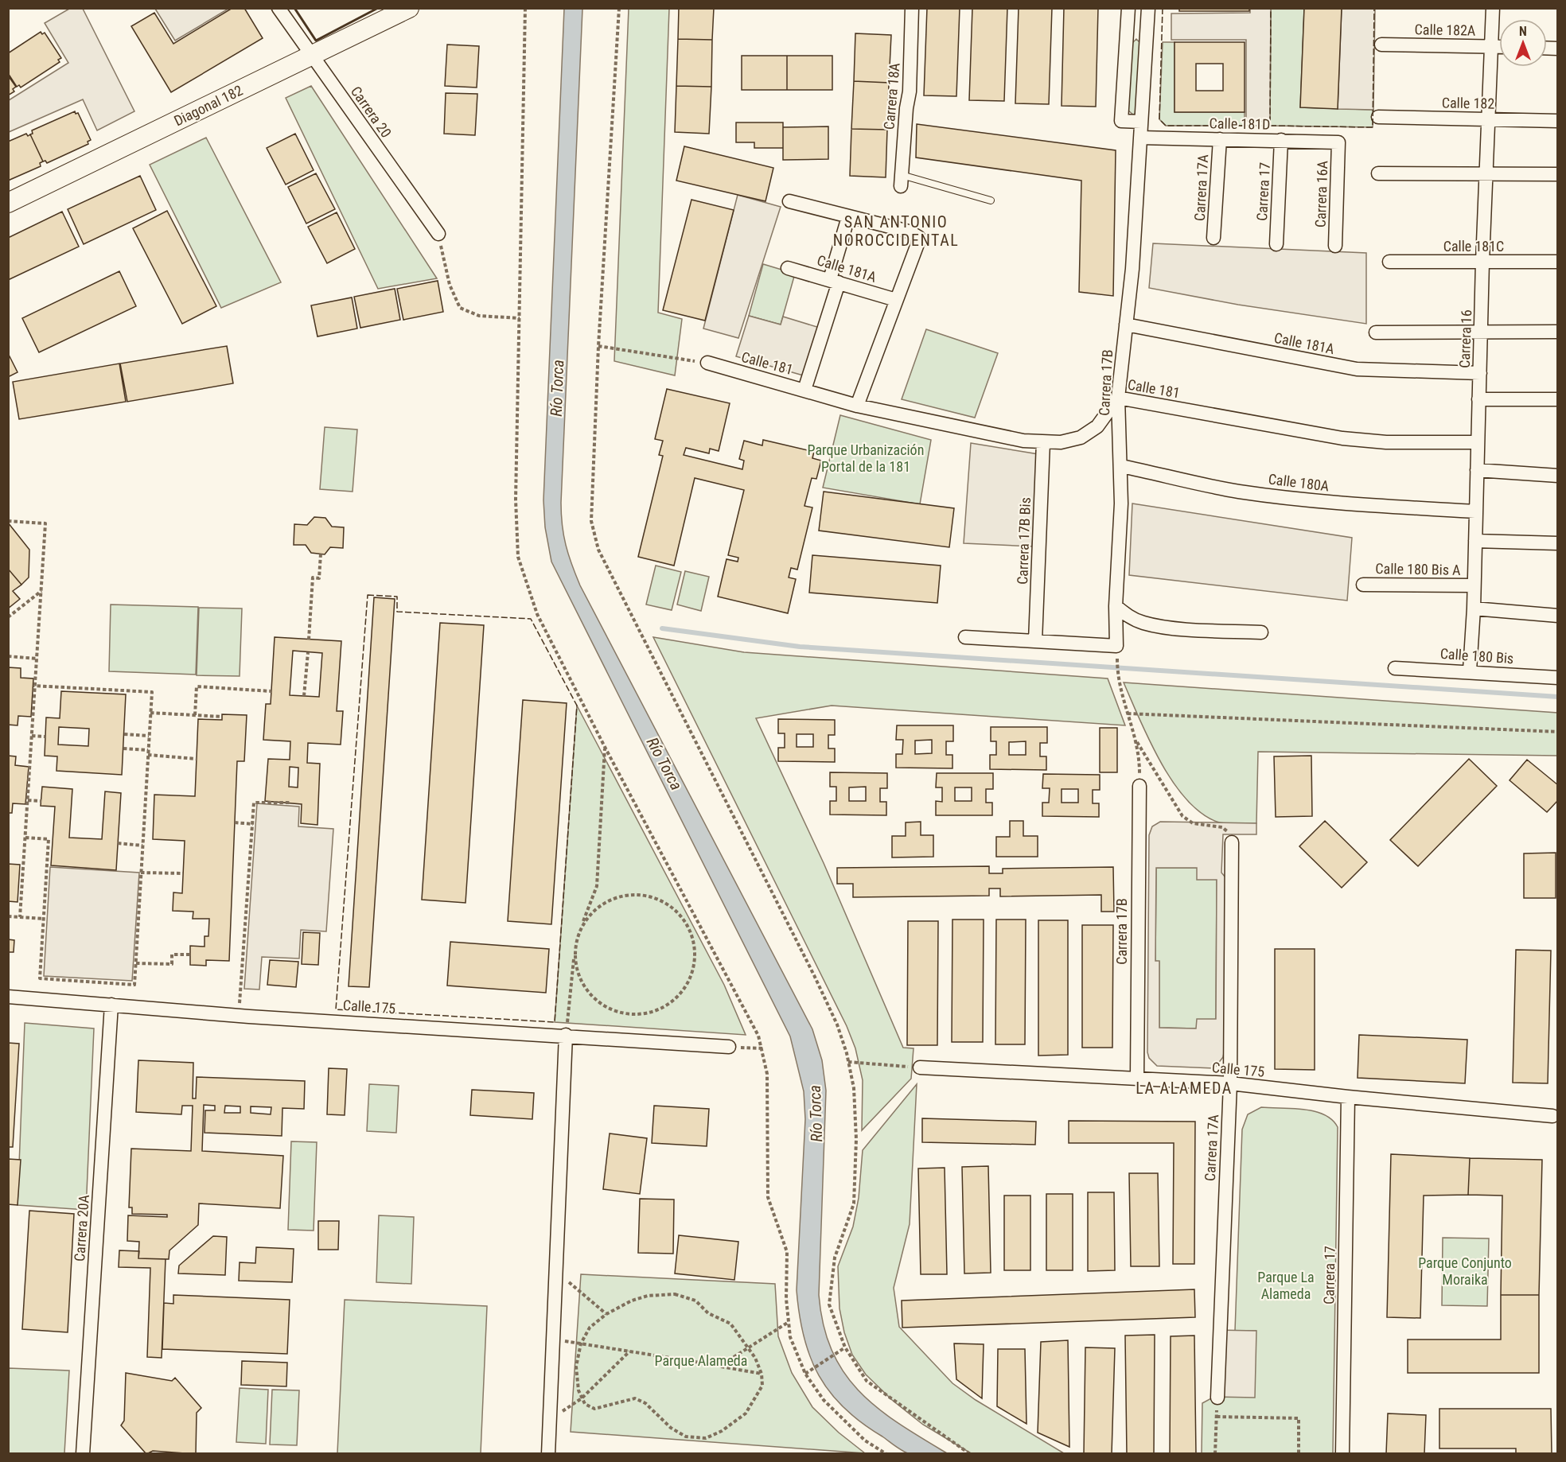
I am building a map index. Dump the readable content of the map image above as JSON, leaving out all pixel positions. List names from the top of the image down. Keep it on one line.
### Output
{"streets":{"street":["Calle 182A","Carrera 18A","Calle 182","Diagonal 182","Carrera 20","Calle 181D","Carrera 17A","Carrera 17","Carrera 16A","Calle 181C","Calle 181A","Carrera 16","Calle 181","Carrera 17B","Calle 180A","Carrera 17B Bis","Calle 180 Bis A","Calle 180 Bis","Calle 175","Carrera 20A"]},"crossings":[["Calle 182A","Carrera 16"],["Calle 182","Carrera 16"],["Diagonal 182","Carrera 20"],["Calle 181D","Carrera 17A"],["Calle 181D","Carrera 17"],["Calle 181D","Carrera 16A"],["Calle 181D","Carrera 17B"],["Carrera 17A","Calle 175"],["Carrera 17","Calle 175"],["Calle 181C","Carrera 16"],["Calle 181A","Carrera 16"],["Calle 181A","Carrera 17B"],["Carrera 16","Calle 181"],["Carrera 16","Calle 180A"],["Carrera 16","Calle 180 Bis A"],["Carrera 16","Calle 180 Bis"],["Calle 181","Carrera 17B"],["Calle 181","Carrera 17B Bis"],["Carrera 17B","Calle 180A"],["Carrera 17B","Calle 175"],["Calle 175","Carrera 20A"]],"districts":["SAN ANTONIO NOROCCIDENTAL","LA ALAMEDA"],"water":["Río Torca"],"parks":["Parque Urbanización Portal de la 181","Parque Conjunto Moraika","Parque La Alameda","Parque Alameda"],"north":"top"}
